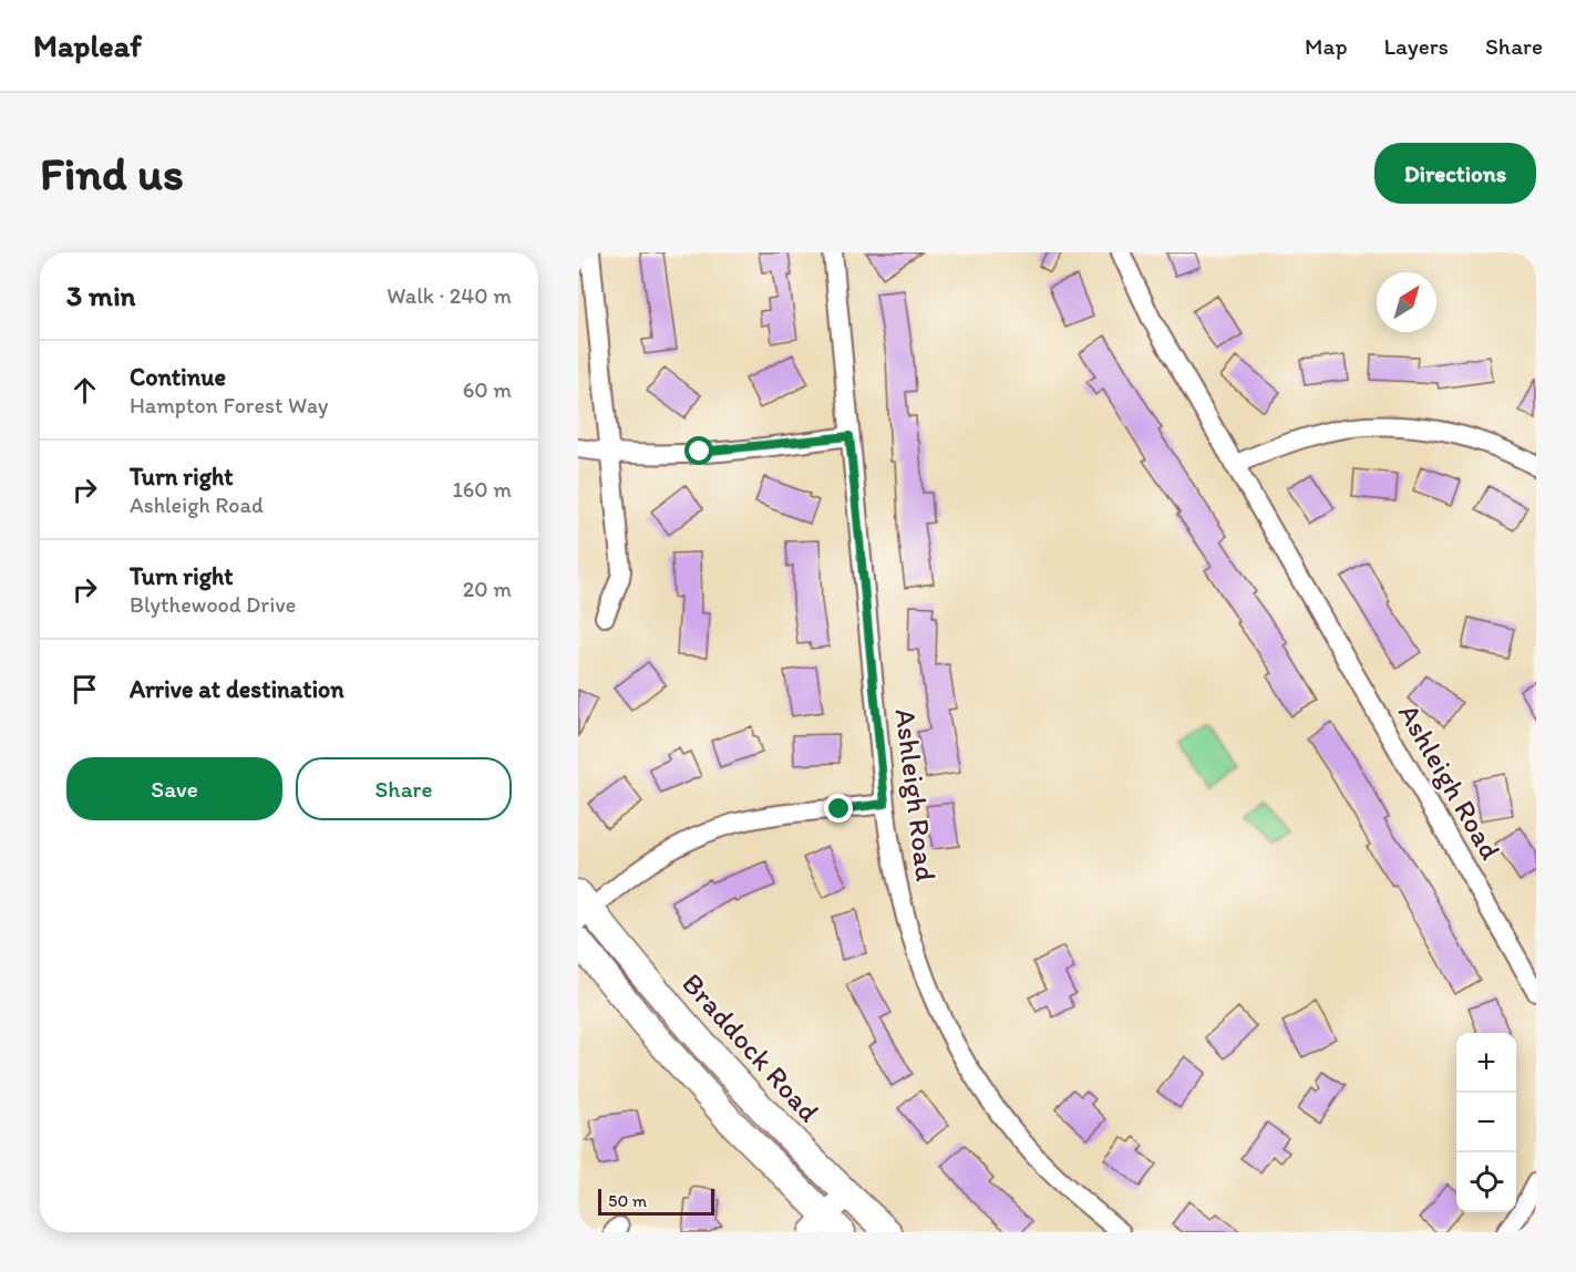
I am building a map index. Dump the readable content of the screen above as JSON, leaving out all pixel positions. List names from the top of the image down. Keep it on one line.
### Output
{"streets":{"main road":["Braddock Road"],"street":["Ashleigh Road"]},"scale_bar":"50 m","north":"top right","page":{"header":"Mapleaf","nav":["Map","Layers","Share"],"buttons":["Directions",["Save","Share"]],"title":"Find us","heading":["3 min","Walk · 240 m"],"list":[["Continue","Hampton Forest Way","60 m"],["Turn right","Ashleigh Road","160 m"],["Turn right","Blythewood Drive","20 m"],"Arrive at destination"],"map_buttons":["+","−"],"scale":"50 m"}}
